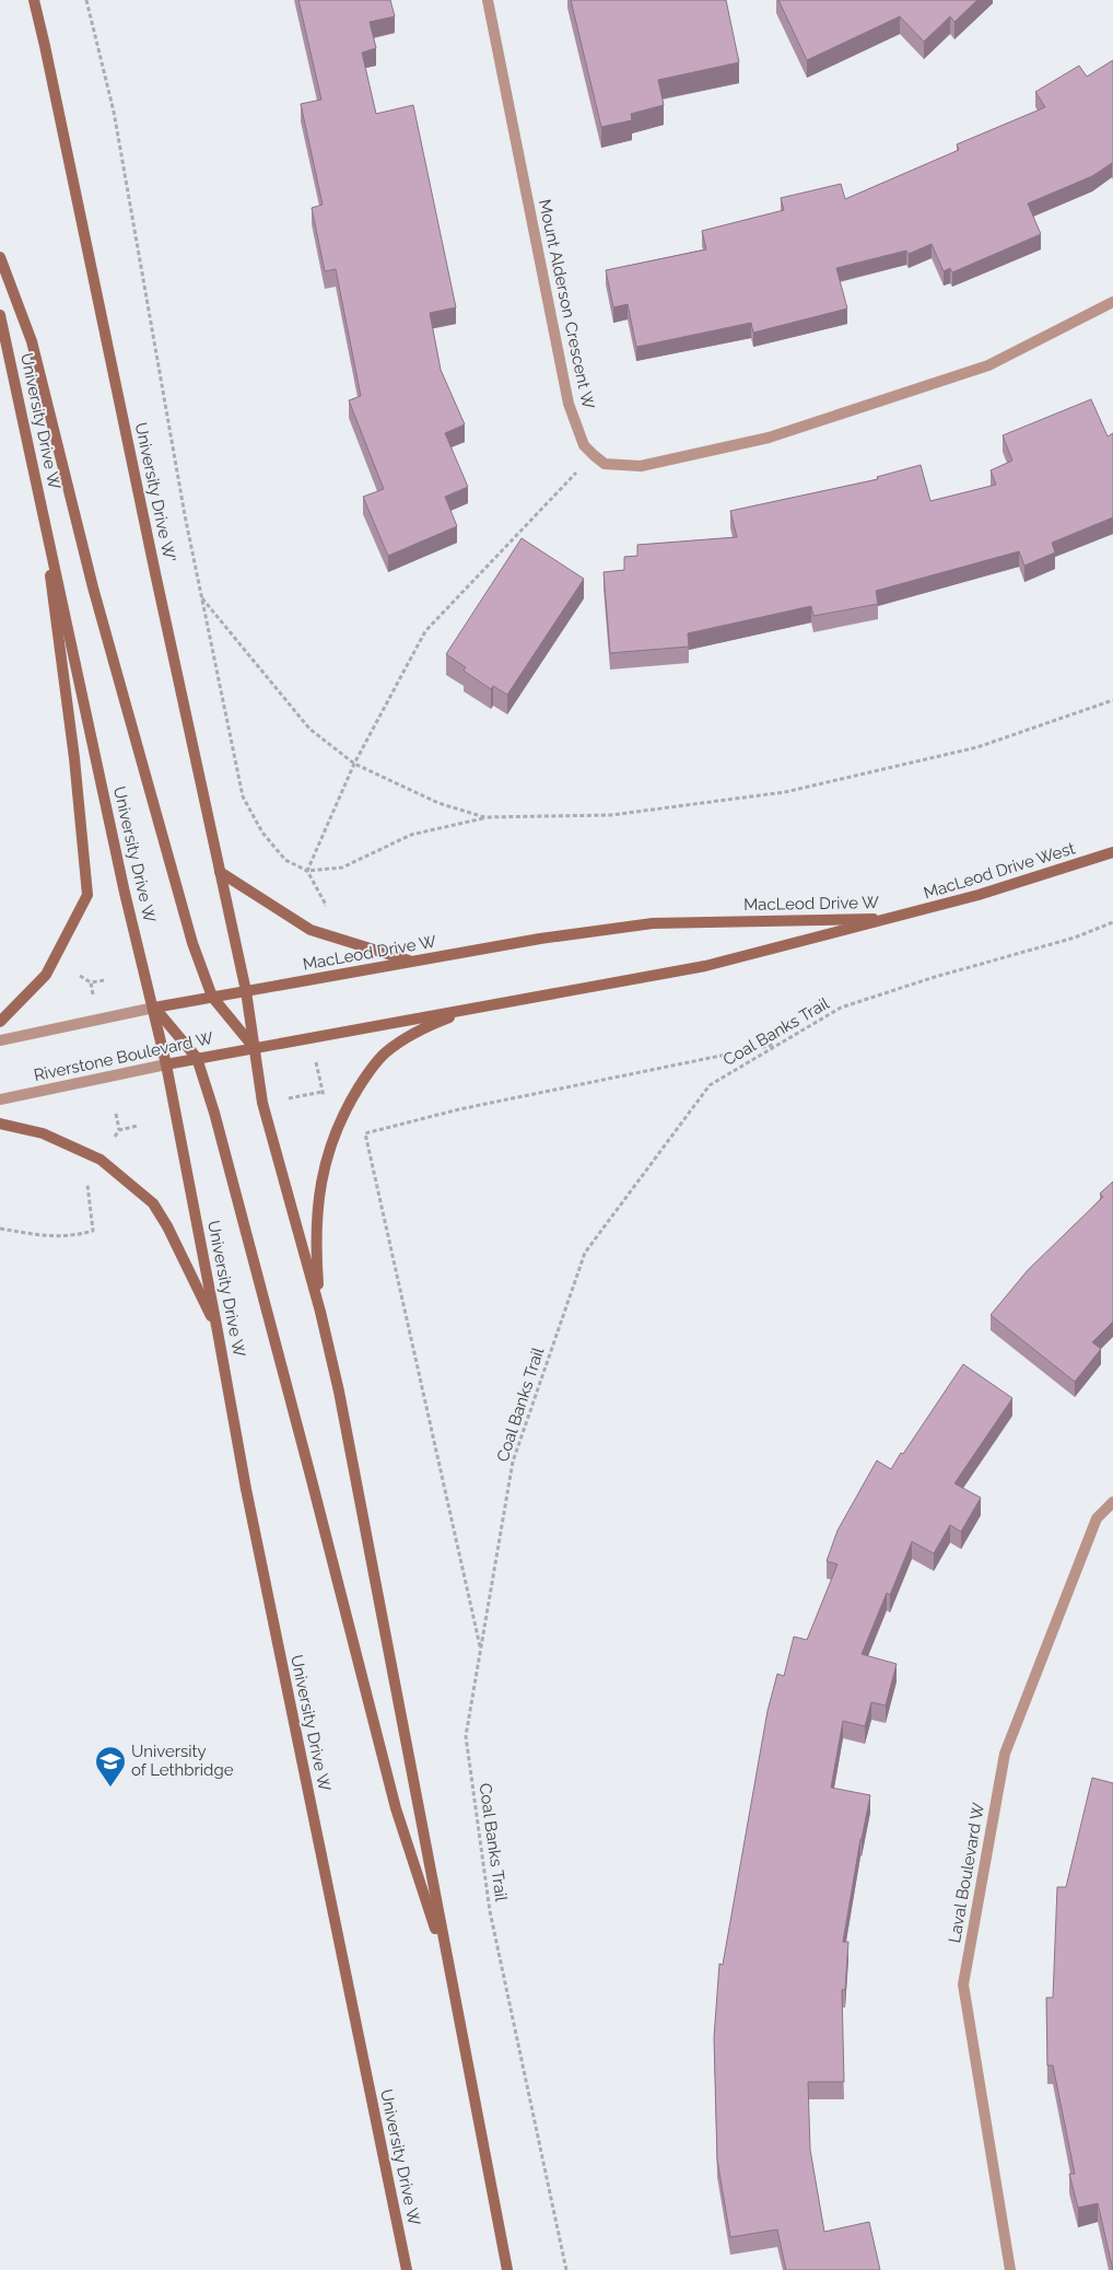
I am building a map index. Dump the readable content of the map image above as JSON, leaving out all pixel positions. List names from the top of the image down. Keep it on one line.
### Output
{"streets":{"main road":["University Drive W","University Drive W'","MacLeod Drive West","MacLeod Drive W","Riverstone Boulevard W"],"street":["Mount Alderson Crescent W","Laval Boulevard W"],"path":["Coal Banks Trail"]},"crossings":[["University Drive W","Riverstone Boulevard W"],["University Drive W'","MacLeod Drive W"],["MacLeod Drive West","MacLeod Drive W"],["MacLeod Drive W","Riverstone Boulevard W"]],"places":{"school or university":["University of Lethbridge"]}}
